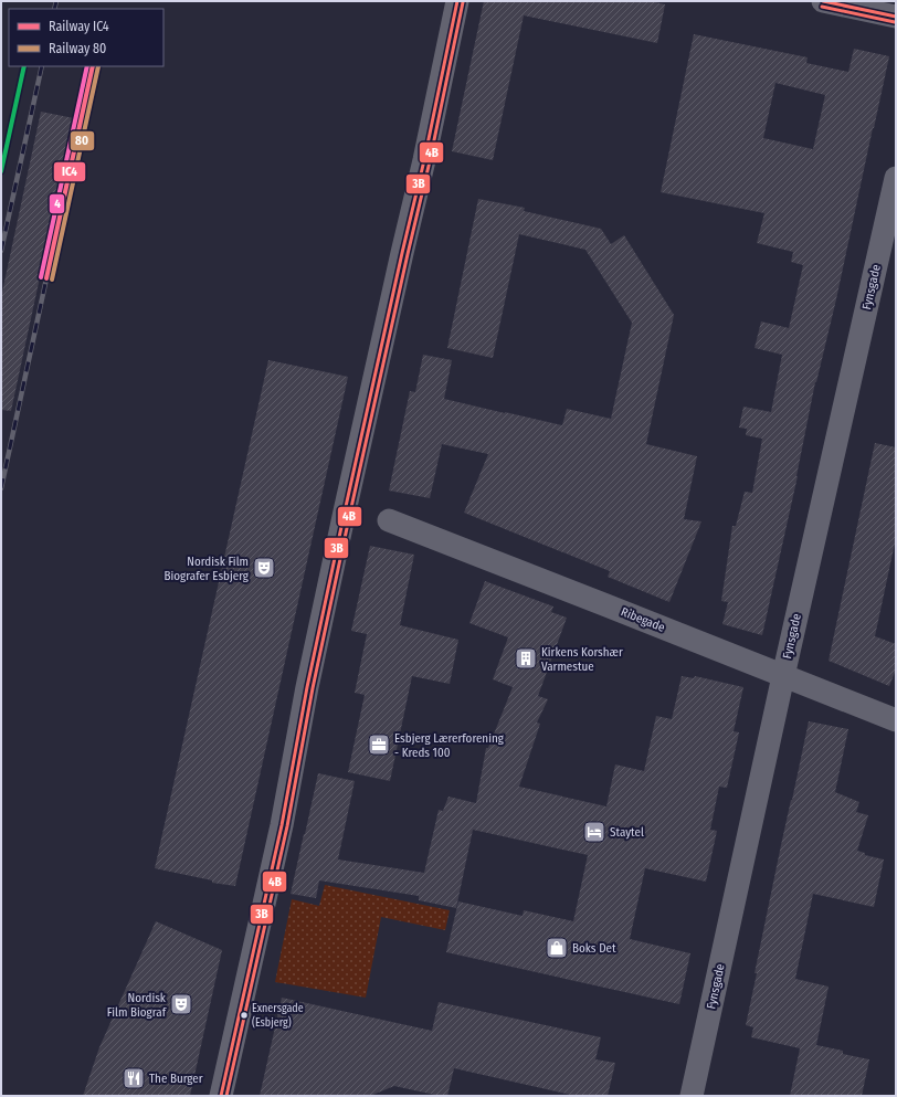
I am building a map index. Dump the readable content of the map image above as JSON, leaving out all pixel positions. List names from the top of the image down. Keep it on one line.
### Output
{"streets":{"street":["Fynsgade","Ribegade"]},"crossings":[["Fynsgade","Ribegade"]],"places":{"theatre":["Nordisk Film Biografer Esbjerg","Nordisk Film Biograf"],"building":["Kirkens Korshær Varmestue"],"office":["Esbjerg Lærerforening - Kreds 100"],"hotel":["Staytel"],"shop":["Boks Det"],"other":["Exnersgade (Esbjerg)"],"restaurant":["The Burger"]},"lines":["transit line 3B","transit line 4B","rail line IC4","rail line 80","transit line 4"],"legend":["Railway IC4","Railway 80"]}
